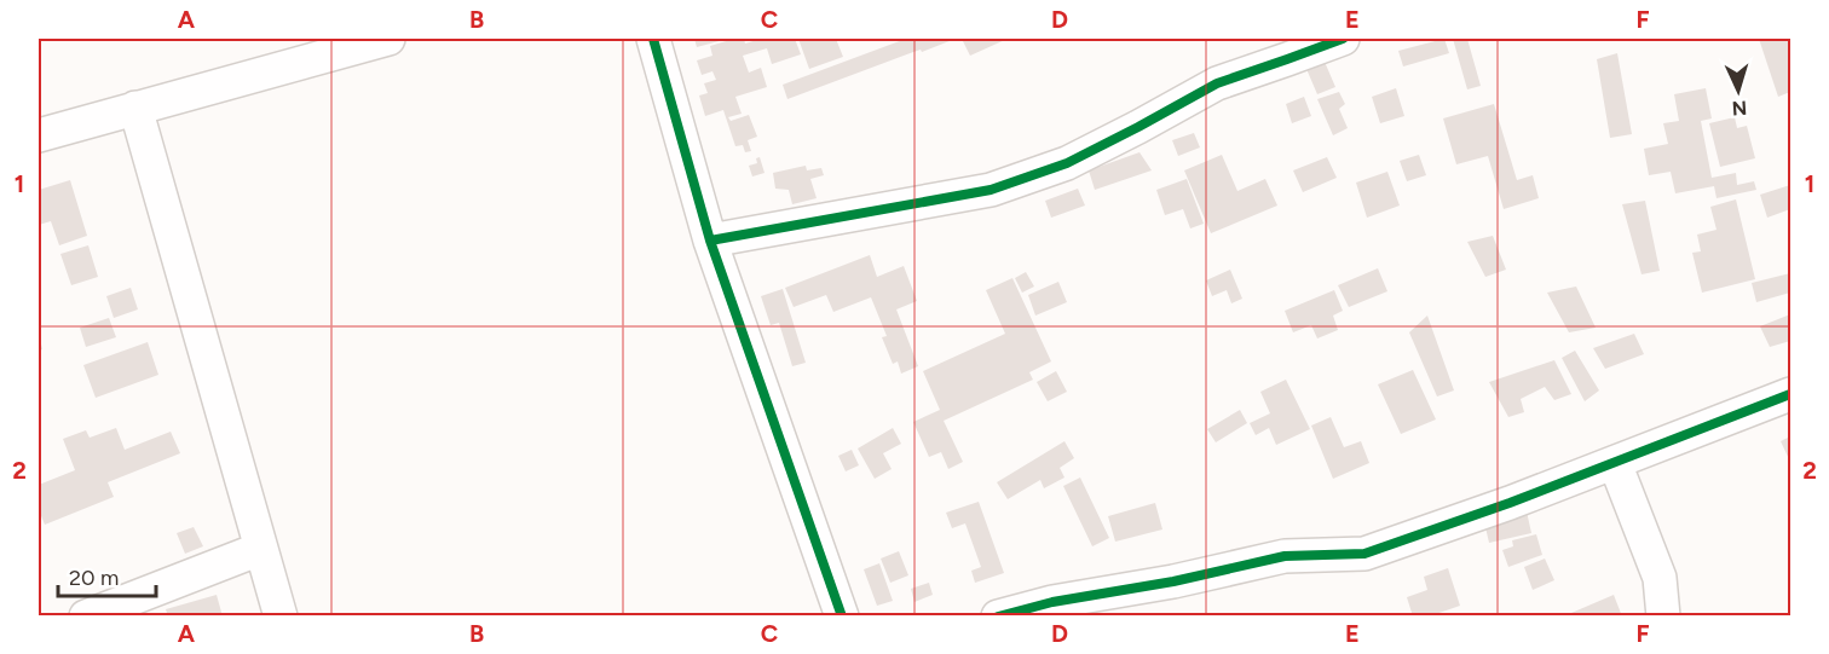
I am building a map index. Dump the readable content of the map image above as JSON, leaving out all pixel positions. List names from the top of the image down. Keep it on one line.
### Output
{"scale_bar":"20 m","north":"bottom","grid":{"columns":["A","B","C","D","E","F"],"rows":["1","2"]}}
